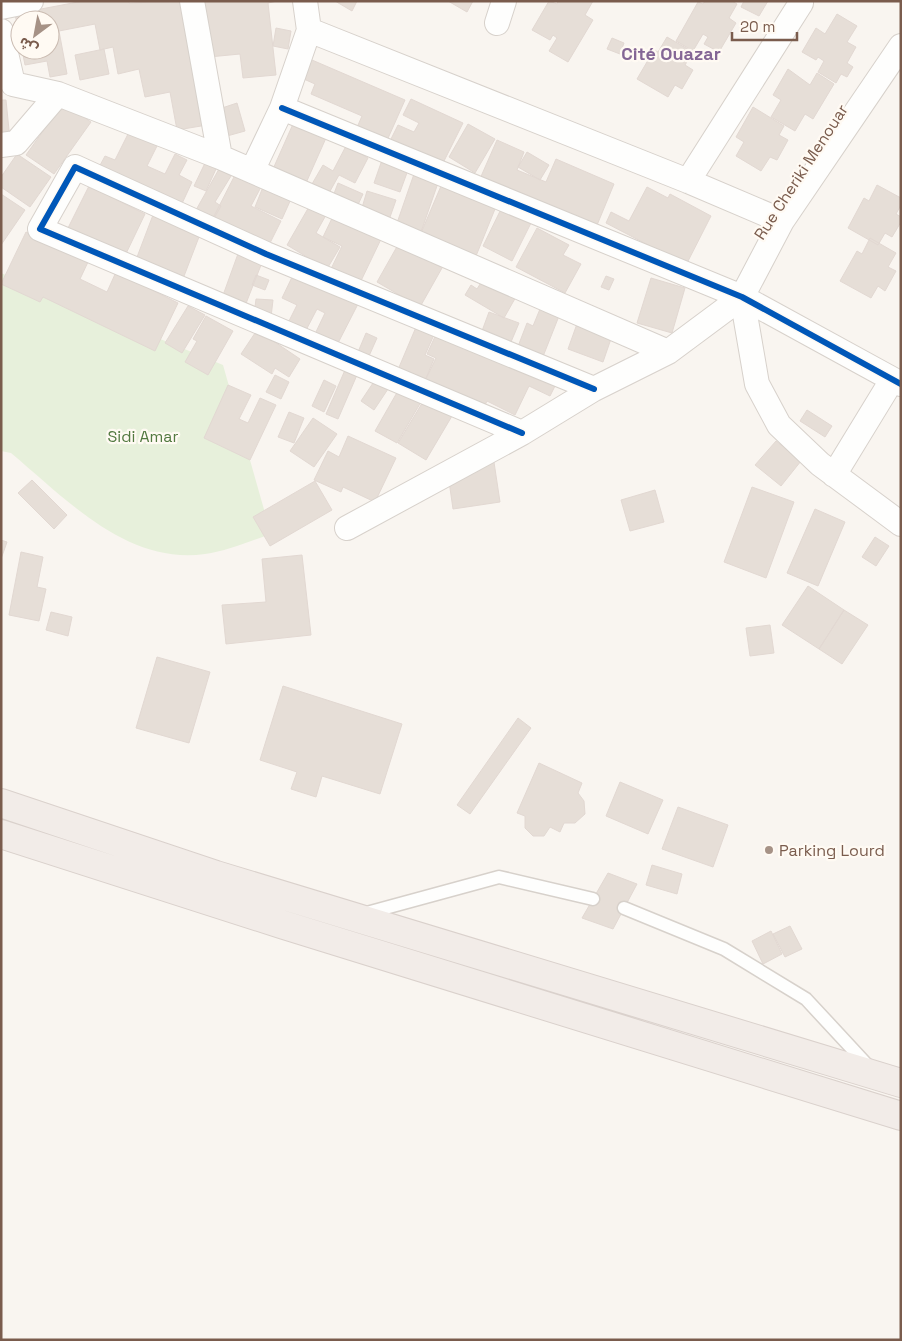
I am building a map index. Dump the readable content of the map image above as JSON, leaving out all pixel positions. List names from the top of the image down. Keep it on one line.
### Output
{"streets":{"street":["Rue Cheriki Menouar"]},"districts":["Cité Ouazar"],"parks":["Sidi Amar"],"places":["Parking Lourd"],"scale_bar":"20 m","north":"bottom left"}
